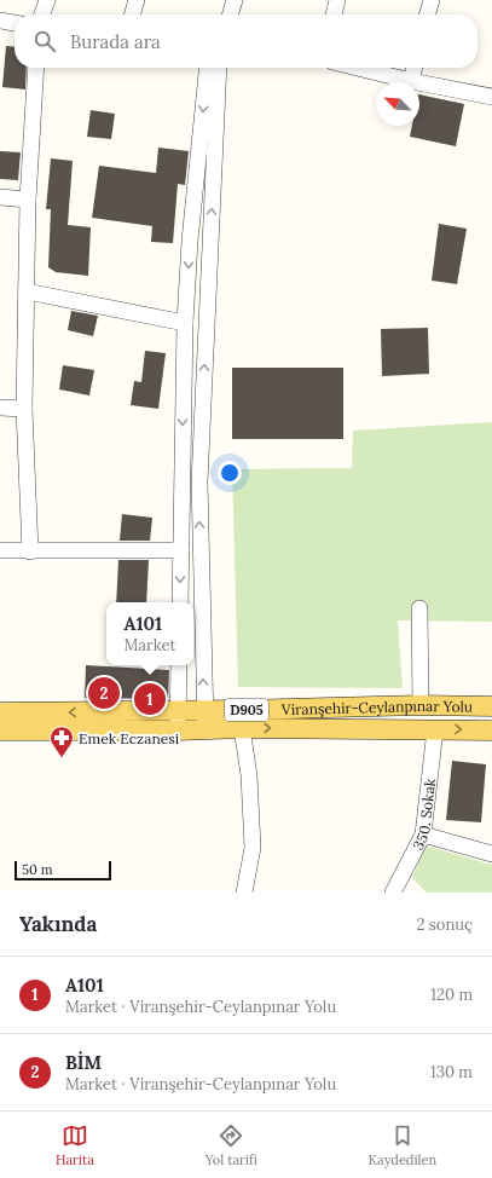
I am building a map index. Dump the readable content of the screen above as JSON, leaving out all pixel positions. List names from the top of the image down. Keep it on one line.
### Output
{"streets":{"main road":["Viranşehir-Ceylanpınar Yolu","D905"],"street":["350. Sokak"]},"crossings":[["Viranşehir-Ceylanpınar Yolu","350. Sokak"]],"places":{"pharmacy":["Emek Eczanesi"]},"scale_bar":"50 m","north":"top left","page":{"search":"Burada ara","popup":["A101","Market"],"pins":["2","1"],"scale":"50 m","heading":["Yakında","2 sonuç"],"list":[{"mark":"1","name":"A101","note":"Market · Viranşehir-Ceylanpınar Yolu","value":"120 m"},{"mark":"2","name":"BİM","note":"Market · Viranşehir-Ceylanpınar Yolu","value":"130 m"}],"nav":["Harita","Yol tarifi","Kaydedilen"]}}
